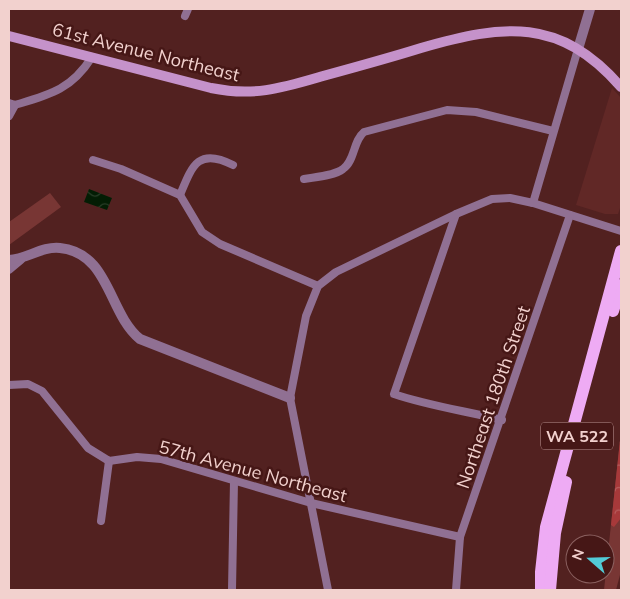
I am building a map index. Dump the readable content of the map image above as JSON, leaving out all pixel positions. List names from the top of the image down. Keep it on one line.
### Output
{"streets":{"main road":["61st Avenue Northeast","WA 522"],"street":["Northeast 180th Street","57th Avenue Northeast"]},"crossings":[["Northeast 180th Street","57th Avenue Northeast"]],"north":"left"}
